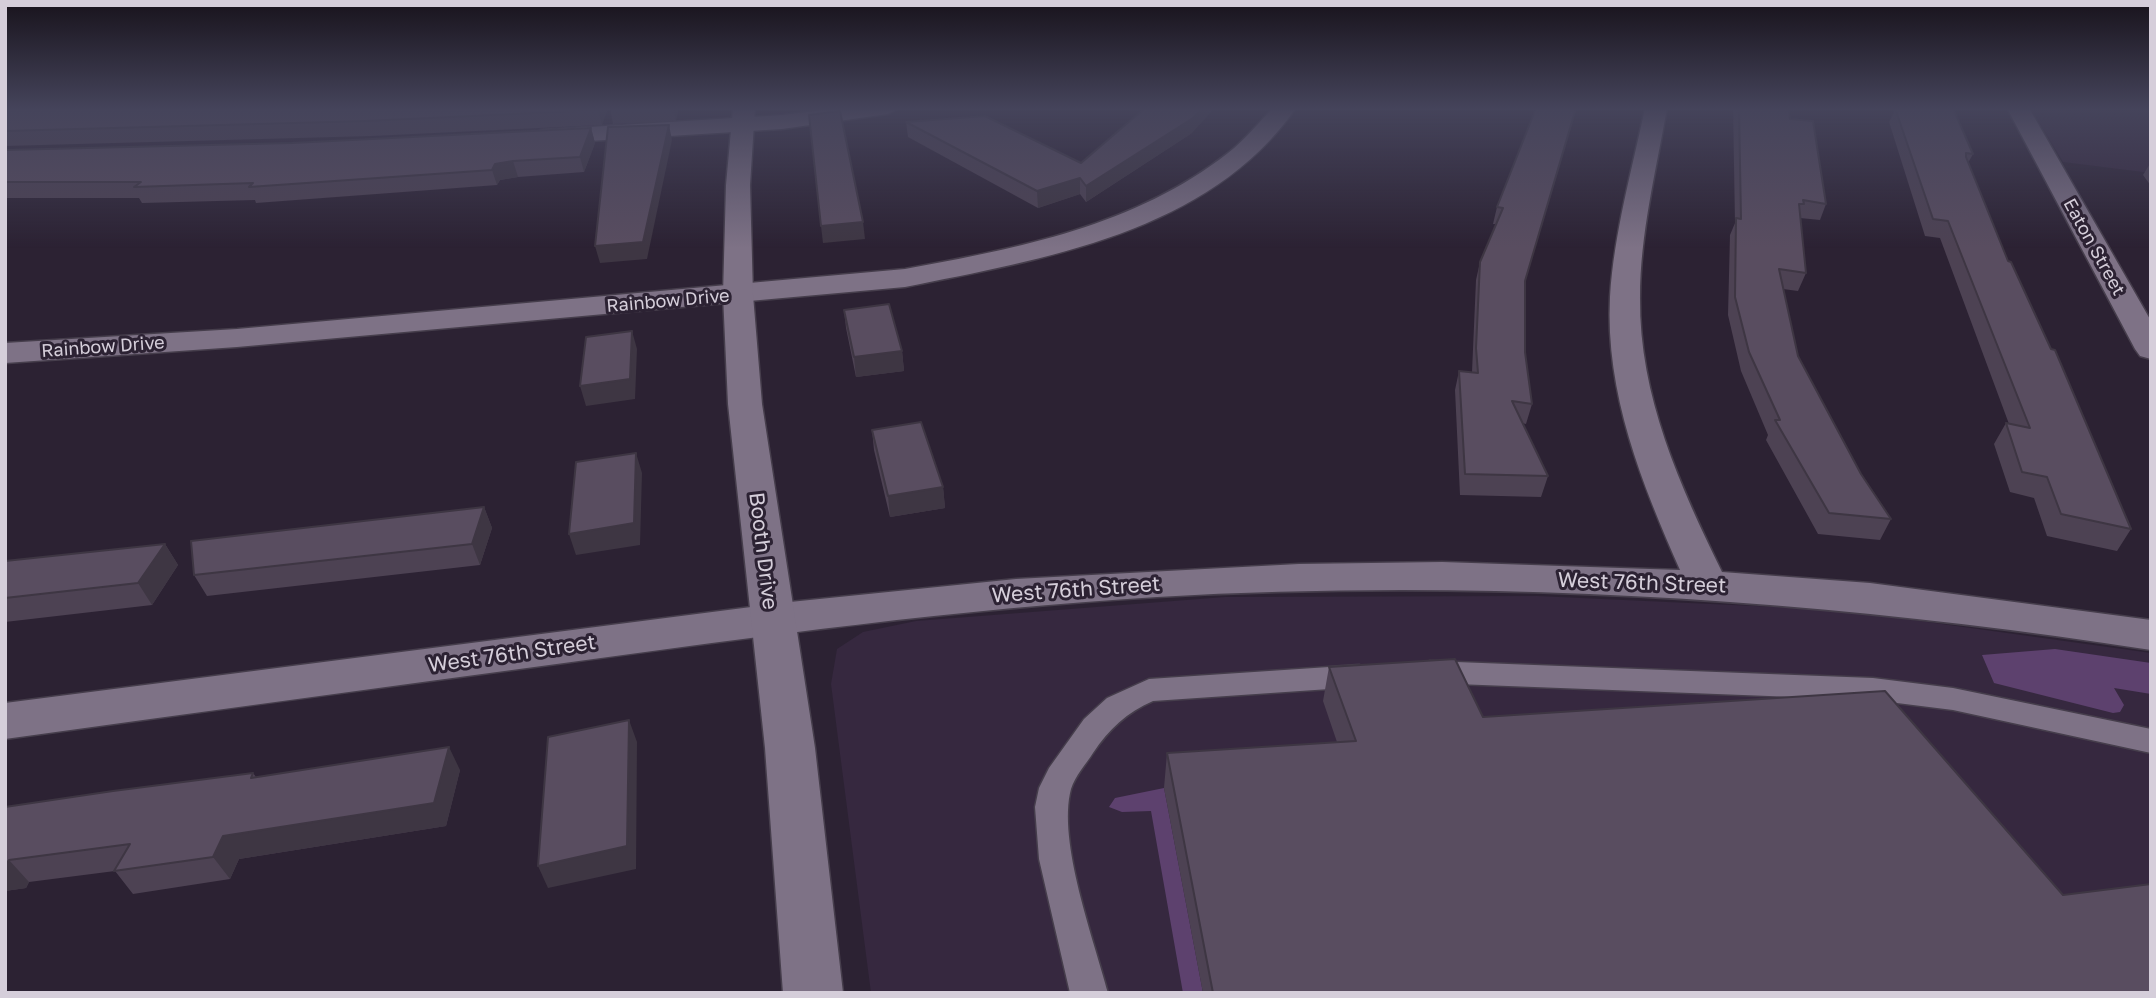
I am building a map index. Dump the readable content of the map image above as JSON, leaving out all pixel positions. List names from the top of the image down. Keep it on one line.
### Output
{"streets":{"street":["Eaton Street","Rainbow Drive","Booth Drive","West 76th Street"]},"crossings":[["Rainbow Drive","Booth Drive"],["Booth Drive","West 76th Street"]]}
